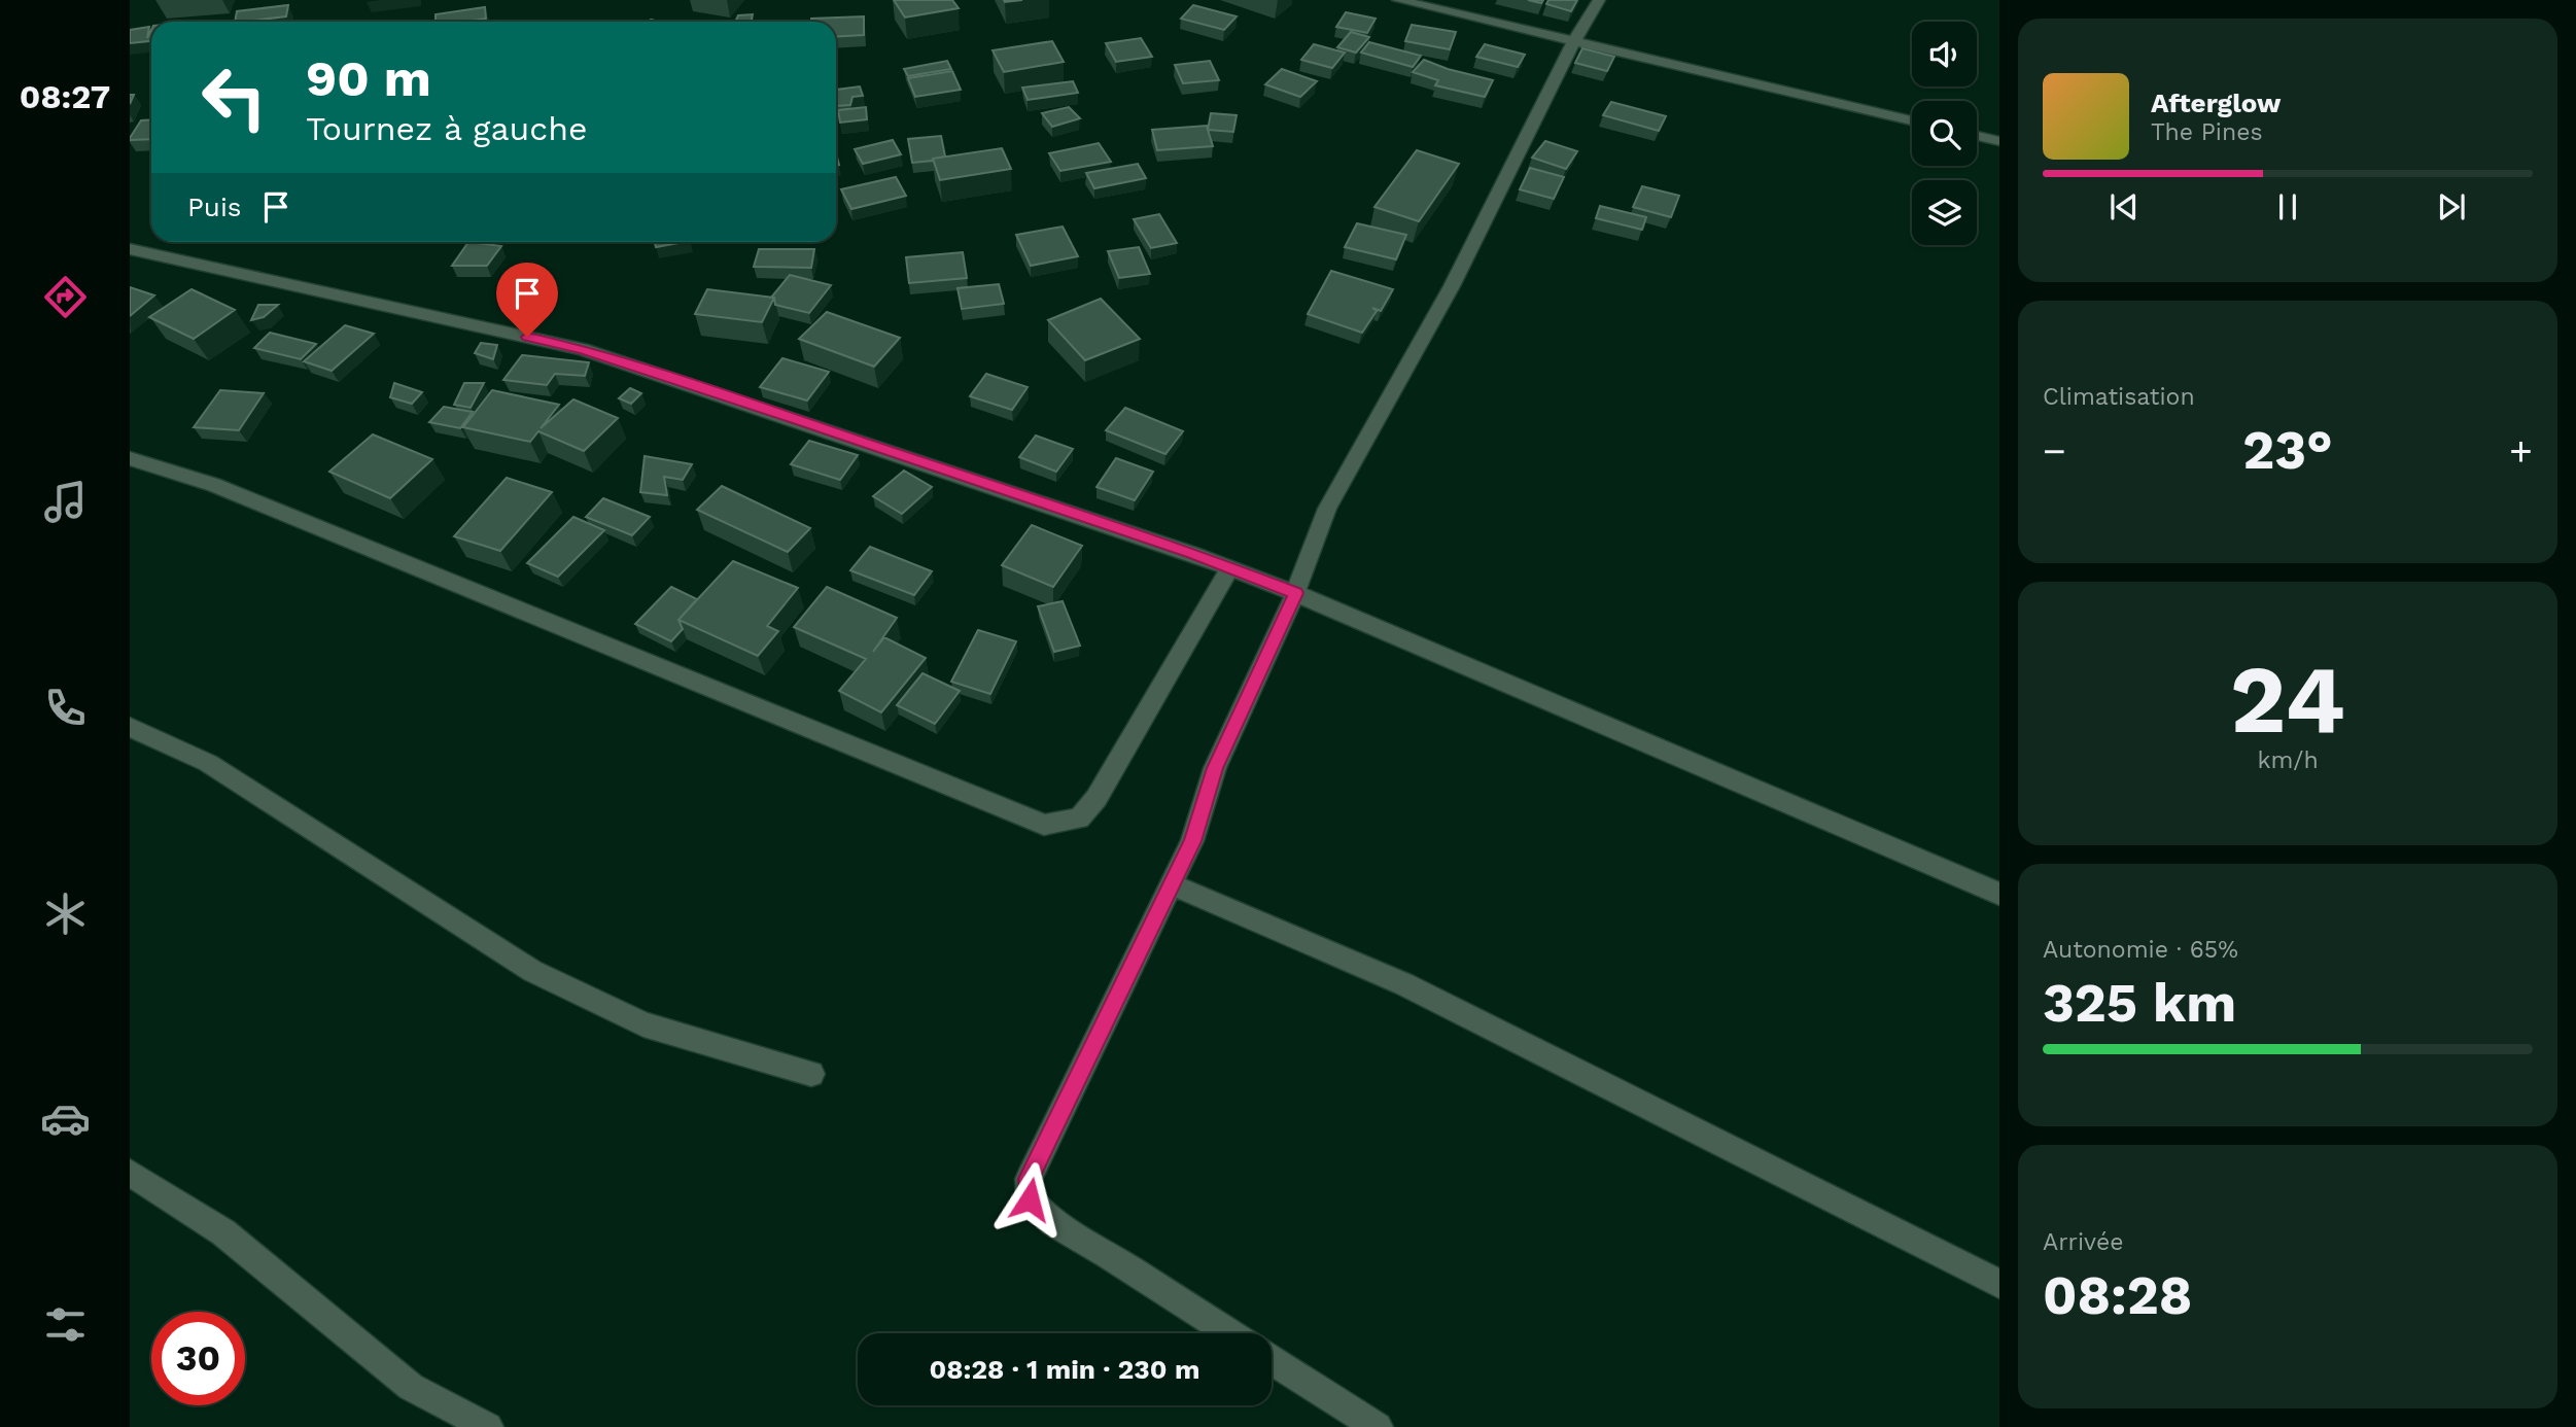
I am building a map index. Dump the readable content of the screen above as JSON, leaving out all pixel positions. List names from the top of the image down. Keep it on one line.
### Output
{"page":{"tabs":"08:27","turn":["90 m","Tournez à gauche"],"song":["Afterglow","The Pines"],"then":"Puis","tile":["Climatisation",["24","km/h"],["Autonomie · 65%","325 km"],["Arrivée","08:28"]],"heat":["−","23°","+"],"limit":"30","trip":"08:28 · 1 min · 230 m"}}
